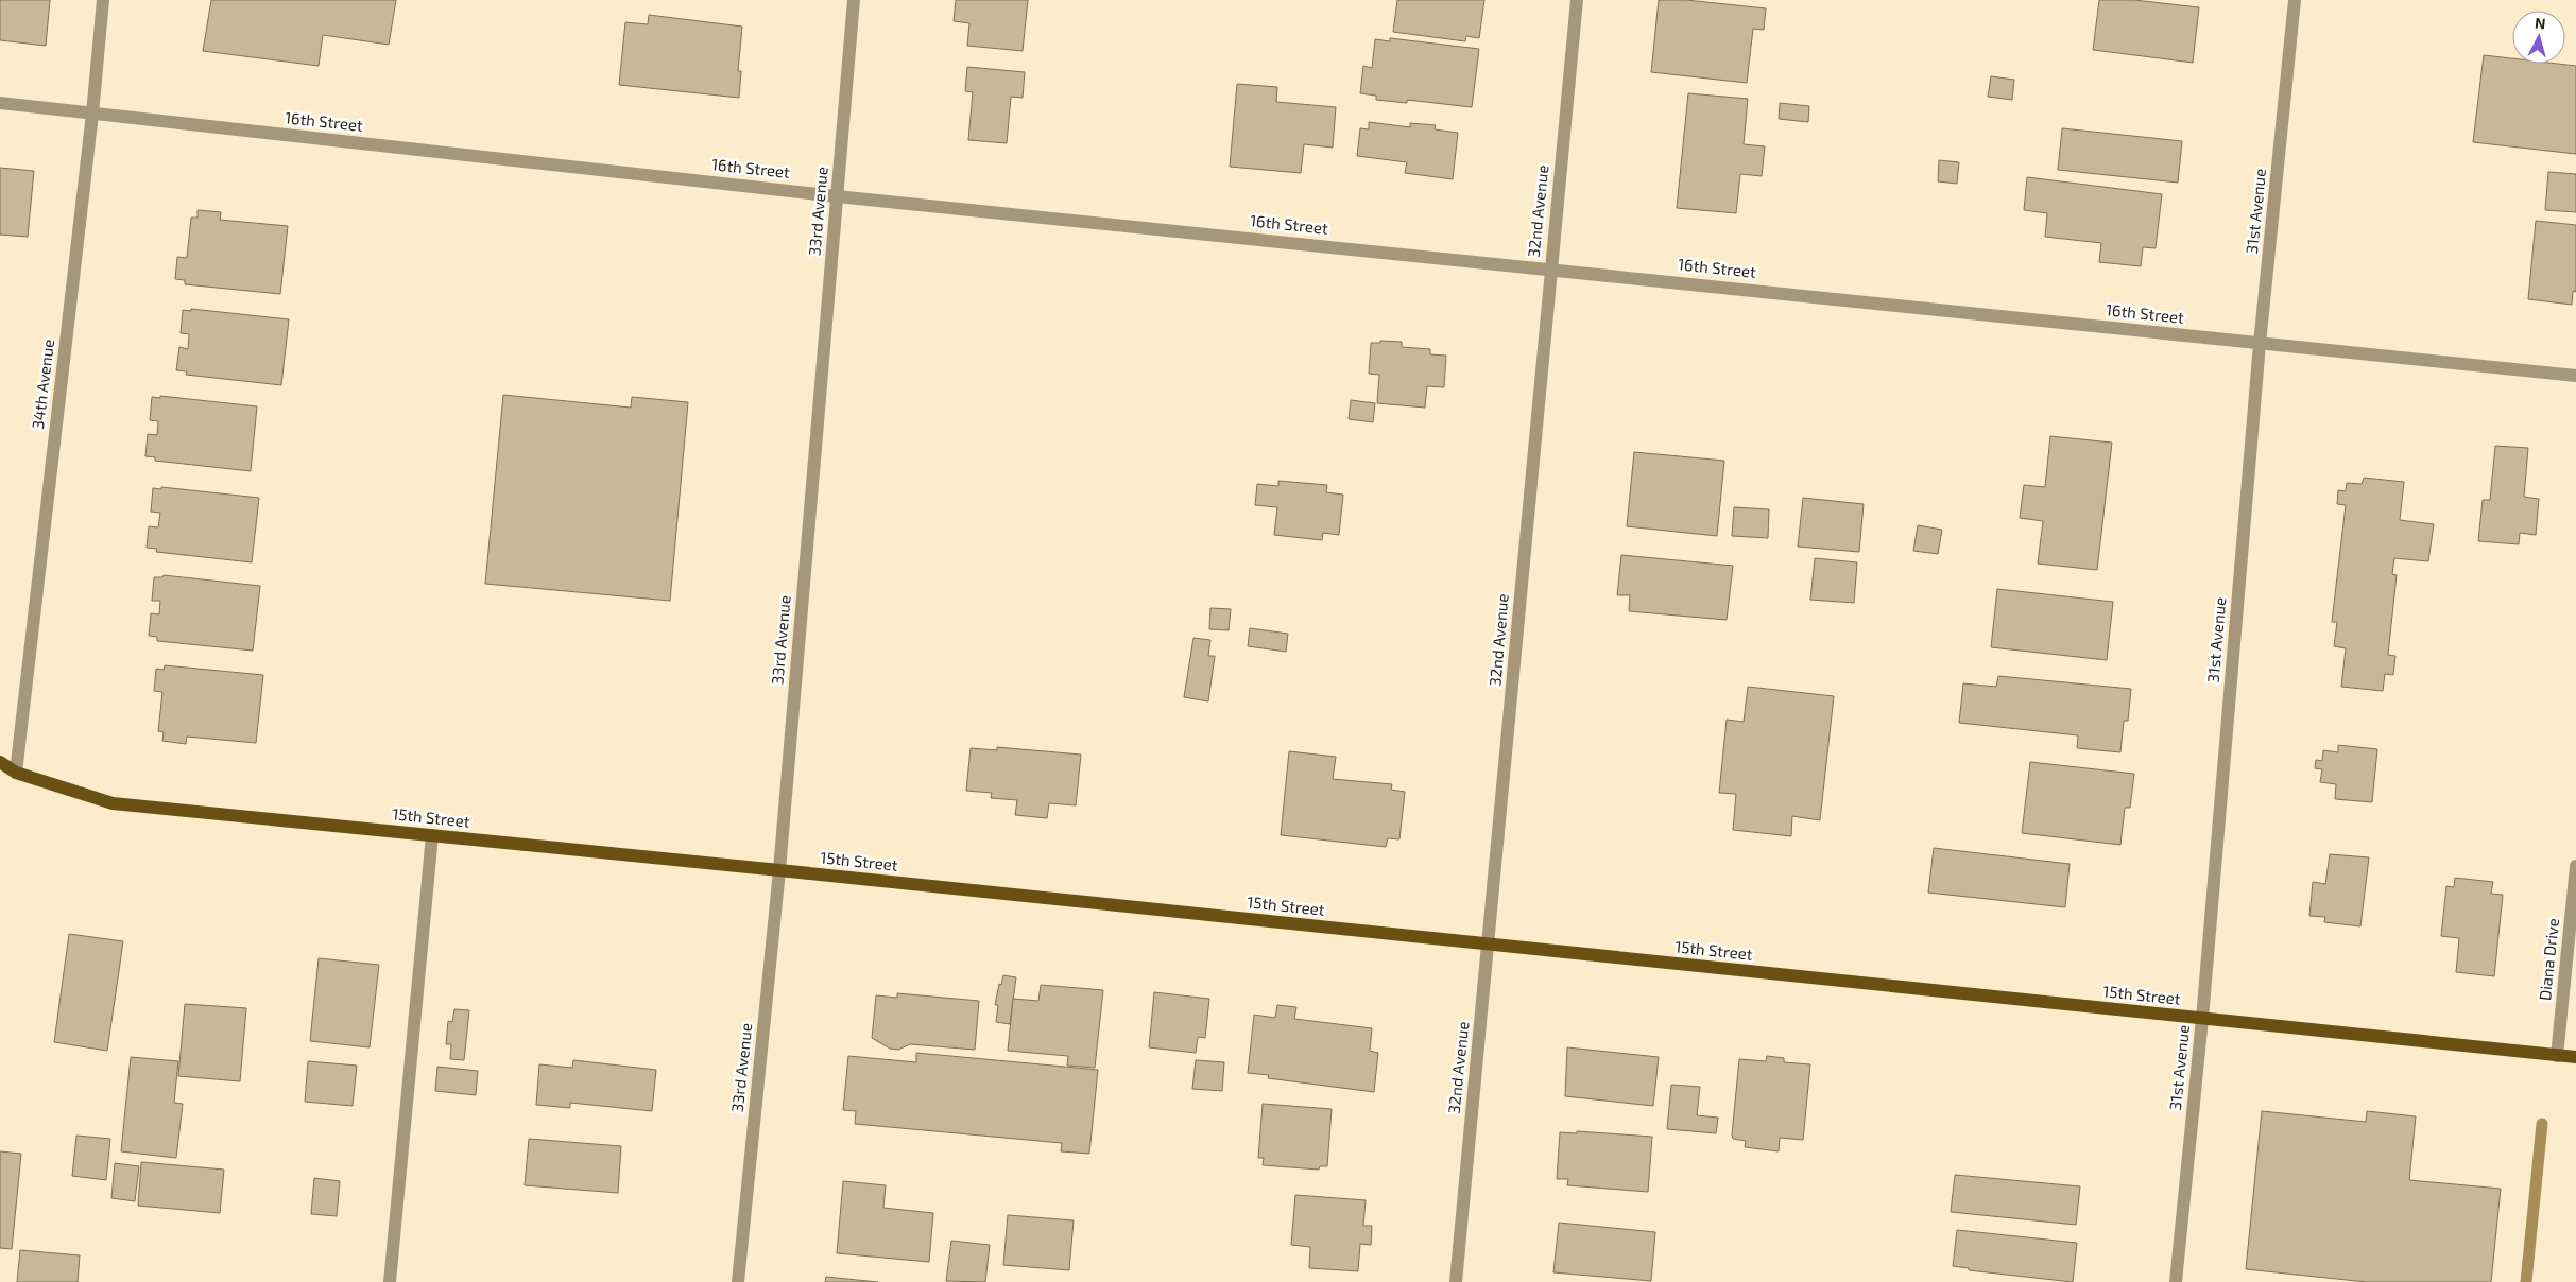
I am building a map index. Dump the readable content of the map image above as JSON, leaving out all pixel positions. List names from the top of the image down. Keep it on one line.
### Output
{"streets":{"main road":["15th Street"],"street":["16th Street","33rd Avenue","32nd Avenue","31st Avenue","34th Avenue","Diana Drive"]},"crossings":[["16th Street","33rd Avenue"],["16th Street","32nd Avenue"],["16th Street","31st Avenue"],["16th Street","34th Avenue"],["33rd Avenue","15th Street"],["32nd Avenue","15th Street"],["31st Avenue","15th Street"],["34th Avenue","15th Street"],["15th Street","Diana Drive"]],"north":"top"}
